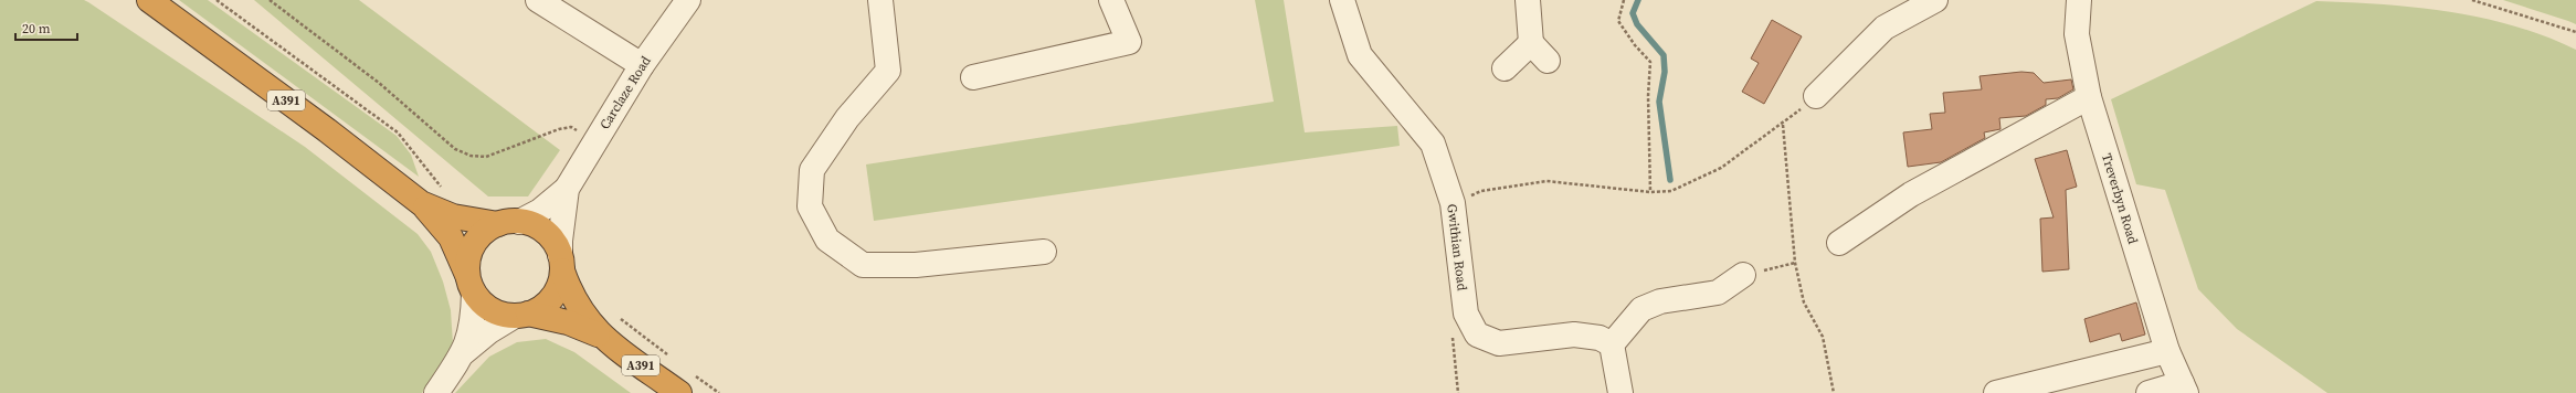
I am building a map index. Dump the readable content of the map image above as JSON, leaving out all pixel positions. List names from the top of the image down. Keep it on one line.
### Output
{"streets":{"highway":["A391"],"street":["Carclaze Road","Treverbyn Road","Gwithian Road"]},"crossings":[["Carclaze Road","A391"]],"scale_bar":"20 m"}
